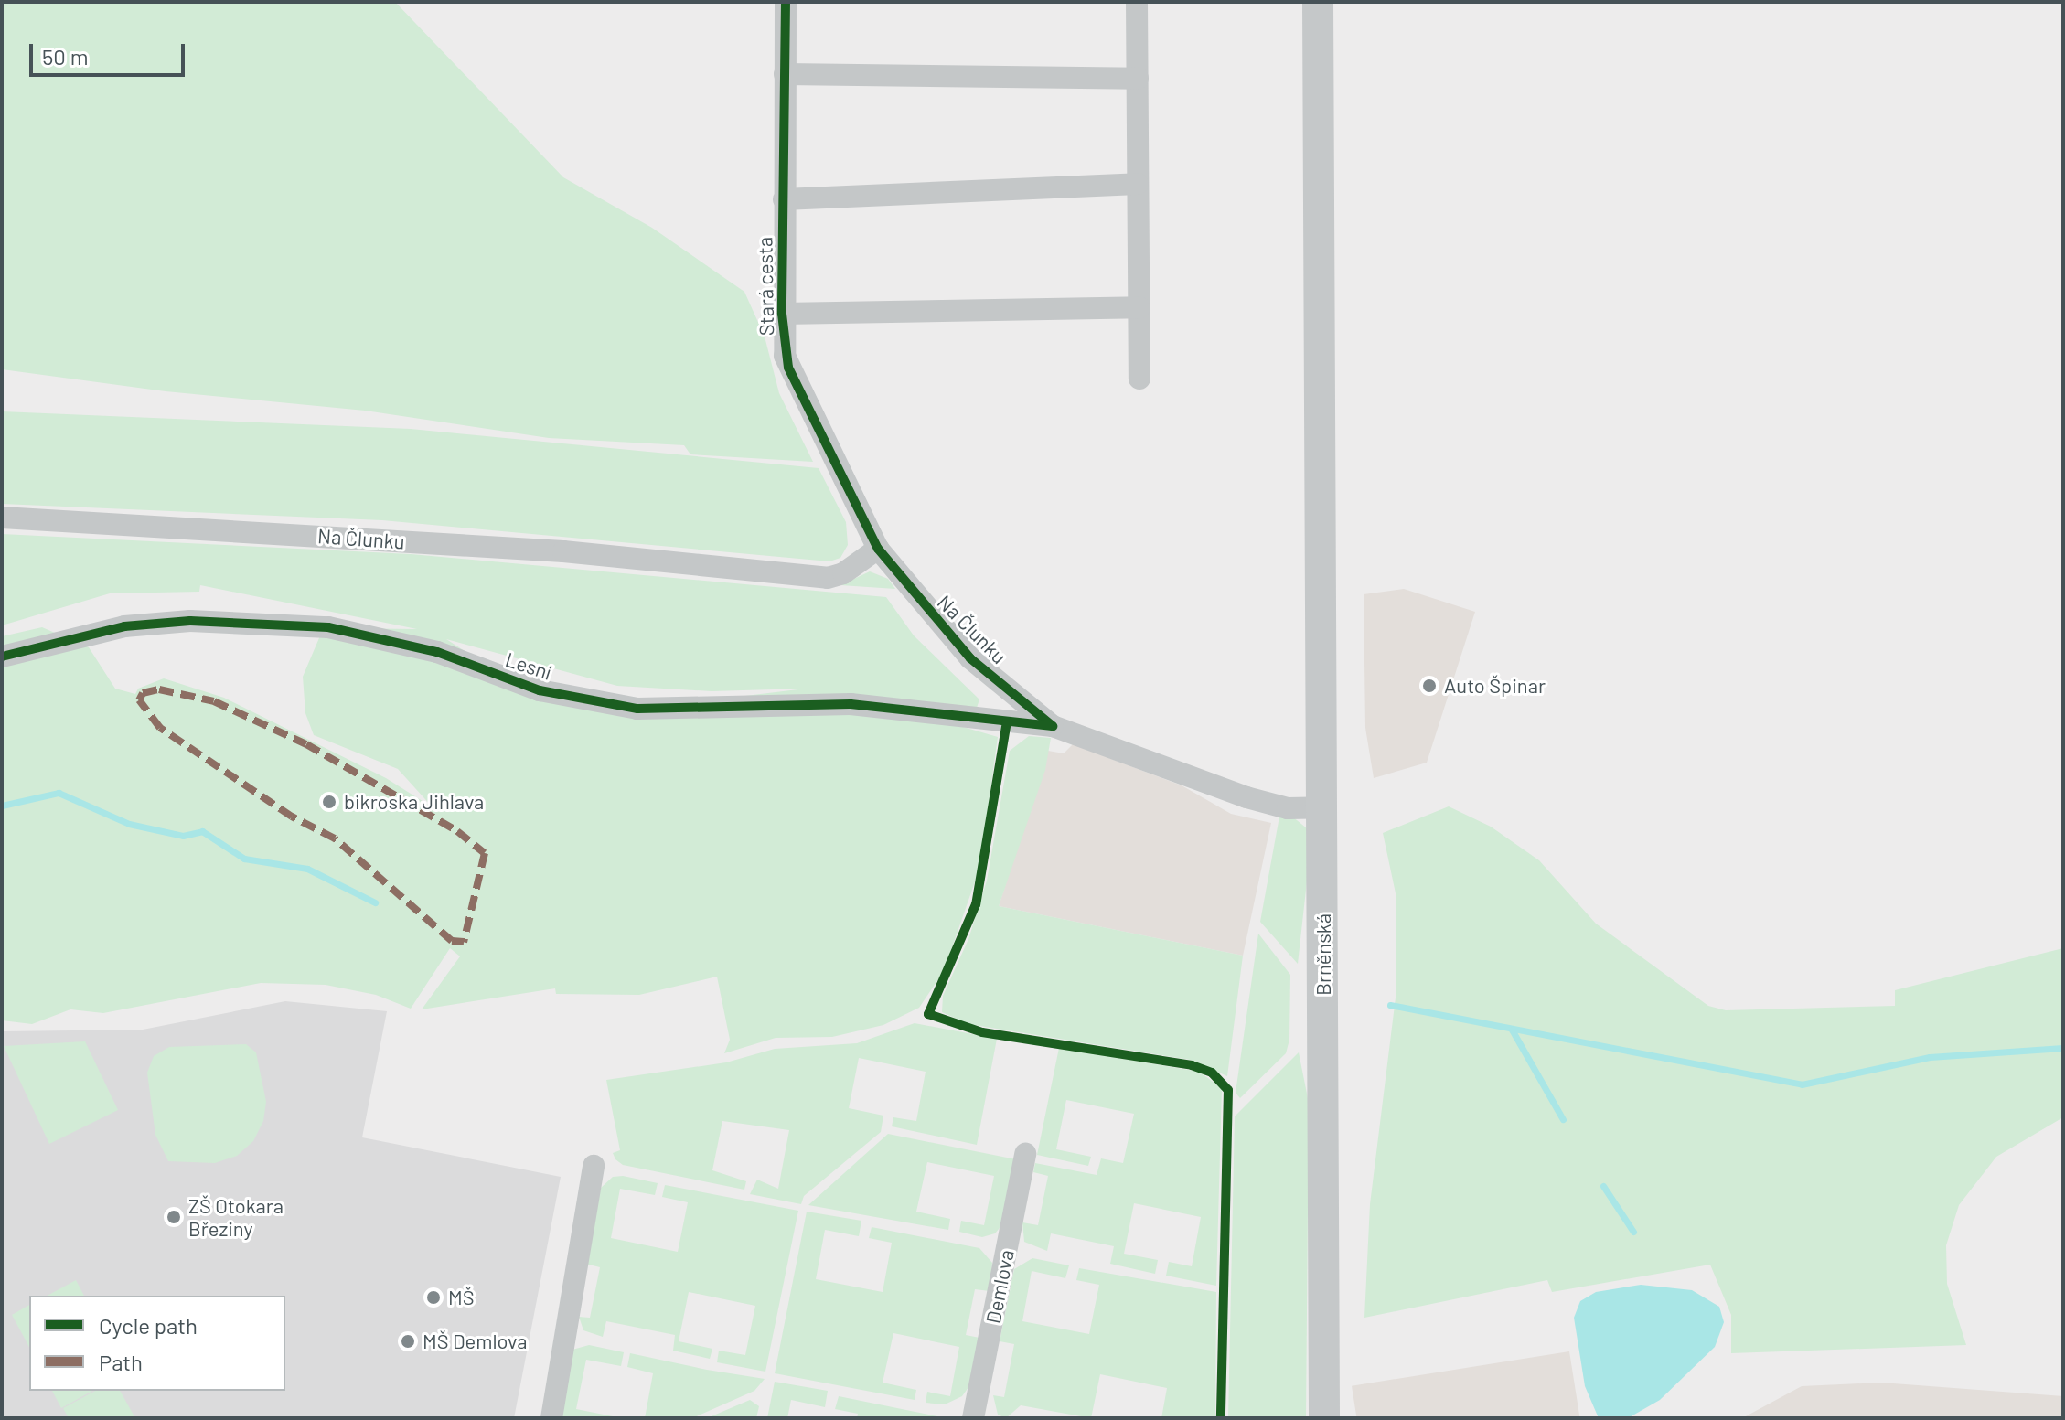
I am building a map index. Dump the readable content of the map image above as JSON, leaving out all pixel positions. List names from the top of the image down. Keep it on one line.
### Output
{"streets":{"main road":["Brněnská"],"street":["Stará cesta","Na Člunku","Lesní","Demlova"]},"crossings":[["Stará cesta","Na Člunku"],["Na Člunku","Lesní"],["Na Člunku","Brněnská"]],"places":["Auto Špinar","bikroska Jihlava","ZŠ Otokara Březiny","MŠ","MŠ Demlova"],"legend":["Cycle path","Path"],"scale_bar":"50 m"}
